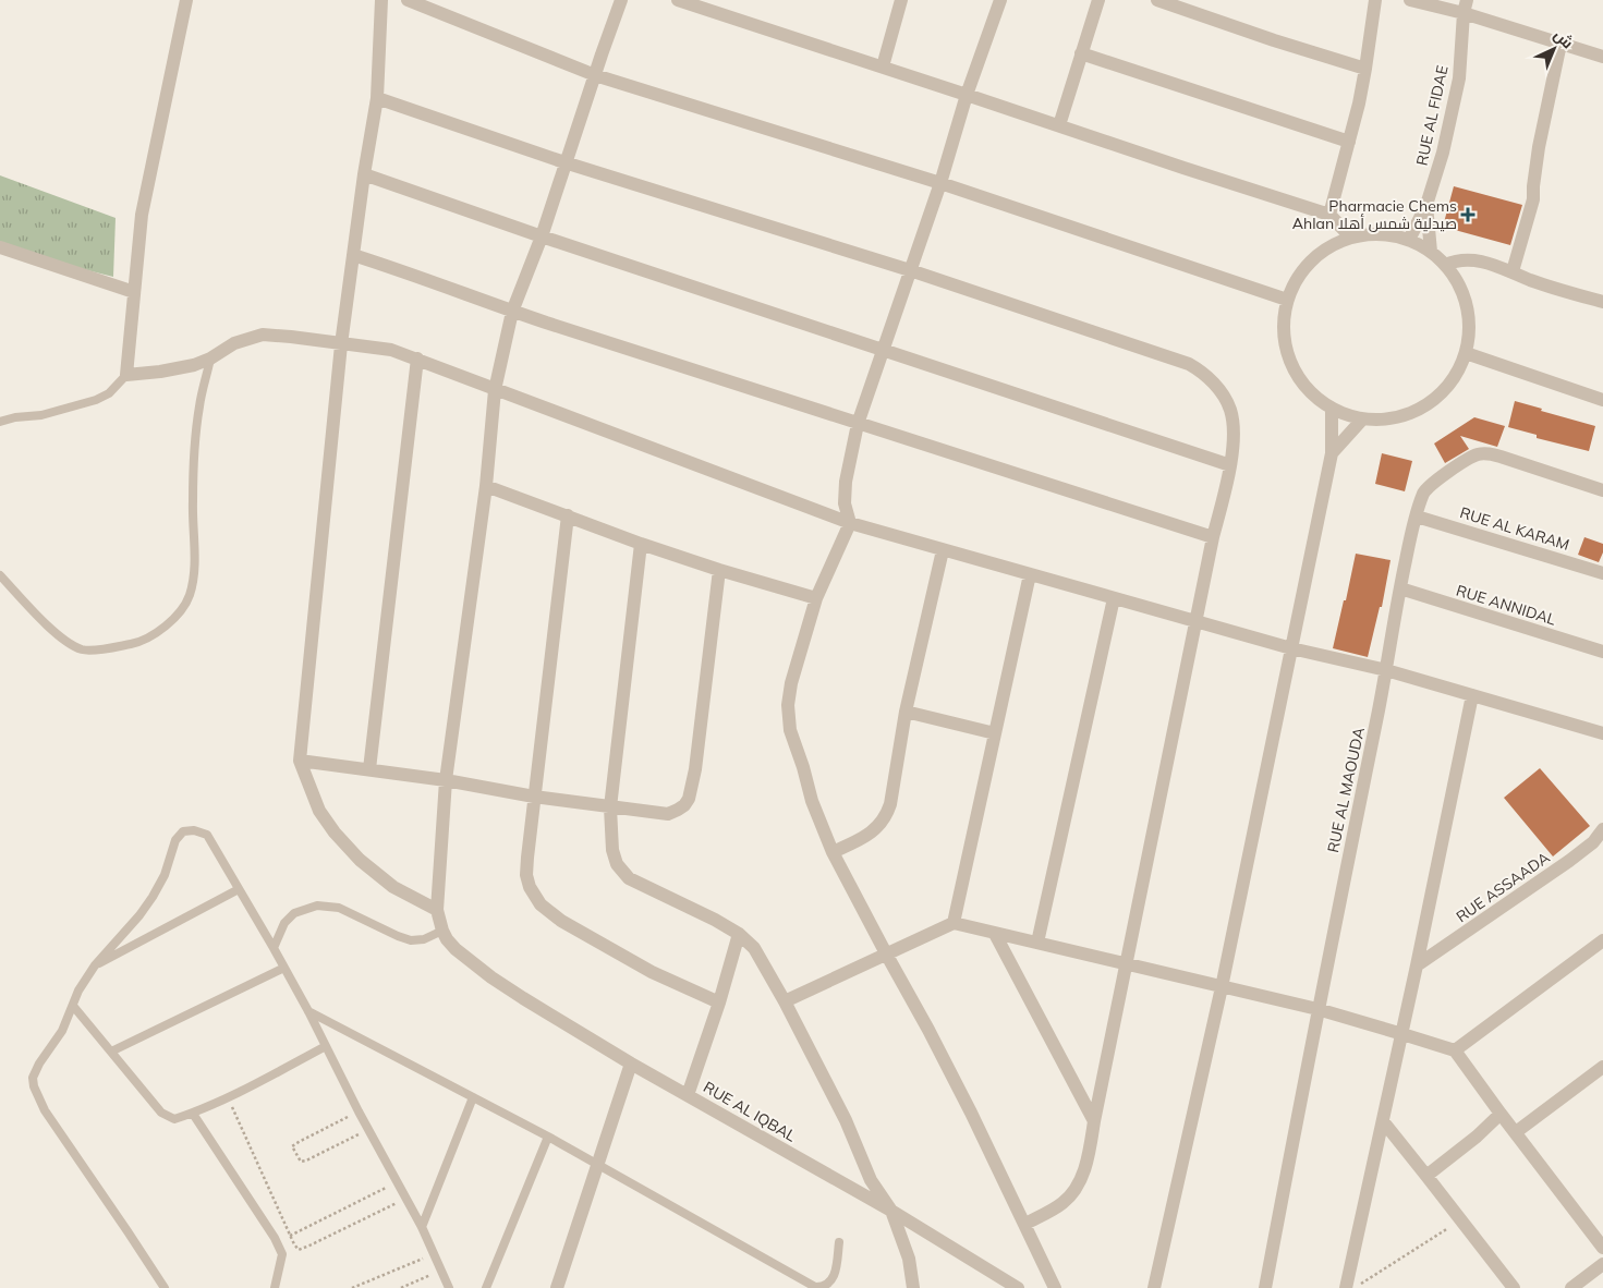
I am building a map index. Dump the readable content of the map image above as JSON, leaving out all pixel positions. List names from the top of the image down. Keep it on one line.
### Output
{"streets":{"street":["RUE AL FIDAE","RUE AL KARAM","RUE ANNIDAL","RUE AL MAOUDA","RUE ASSAADA","RUE AL IQBAL"]},"crossings":[["RUE AL KARAM","RUE AL MAOUDA"],["RUE ANNIDAL","RUE AL MAOUDA"]],"places":{"health":["Pharmacie Chems Ahlan صيدلية شمس أهلا"]},"north":"top right"}
